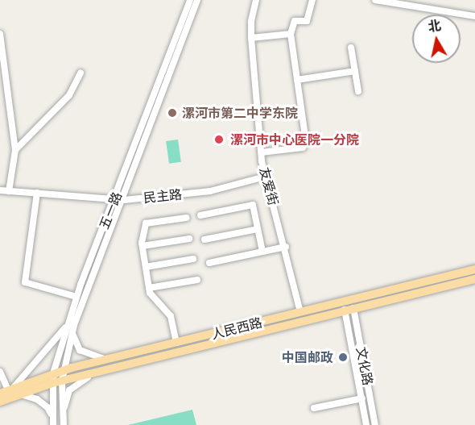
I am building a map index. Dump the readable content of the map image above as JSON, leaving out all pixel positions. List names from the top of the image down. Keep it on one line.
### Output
{"streets":{"main road":["人民西路"],"street":["友爱街","民主路","五一路","文化路"]},"crossings":[["友爱街","民主路"],["友爱街","人民西路"],["民主路","五一路"],["五一路","人民西路"],["人民西路","文化路"]],"places":["漯河市第二中学东院","漯河市中心医院一分院","中国邮政"],"north":"top"}
